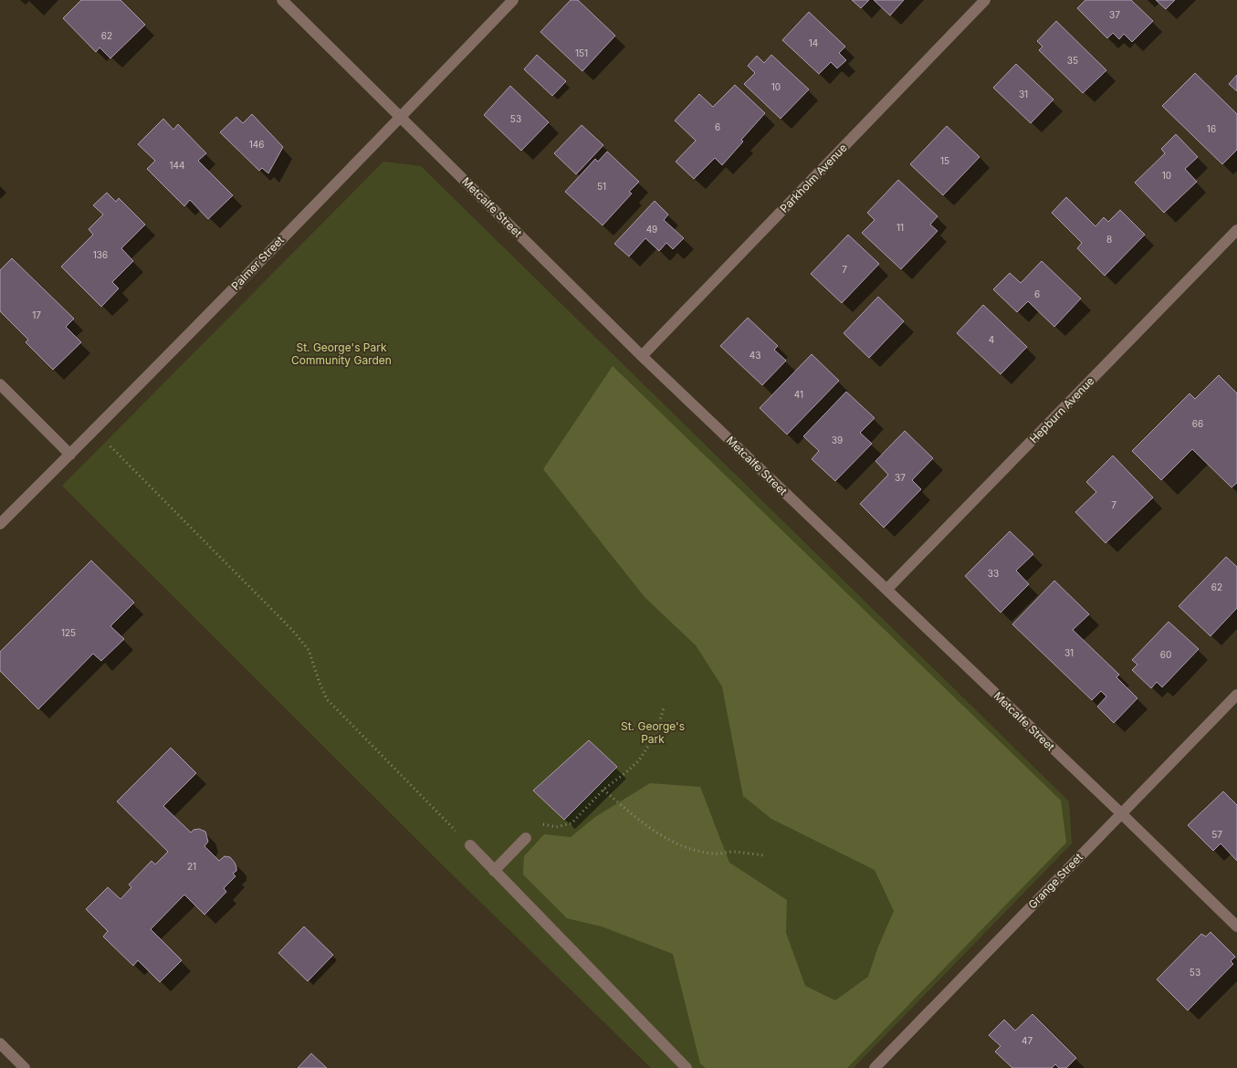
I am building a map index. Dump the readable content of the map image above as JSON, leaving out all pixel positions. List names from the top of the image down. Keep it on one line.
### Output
{"streets":{"street":["Parkholm Avenue","Metcalfe Street","Palmer Street","Hepburn Avenue","Grange Street"]},"crossings":[["Parkholm Avenue","Metcalfe Street"],["Metcalfe Street","Palmer Street"],["Metcalfe Street","Hepburn Avenue"],["Metcalfe Street","Grange Street"]],"parks":["St. George's Park Community Garden","St. George's Park"],"house_numbers":["37","62","14","151","35","10","31","53","6","16","146","15","144","10","51","11","49","8","136","7","6","17","4","43","41","66","39","37","7","33","62","125","31","60","57","21","53","47"]}
